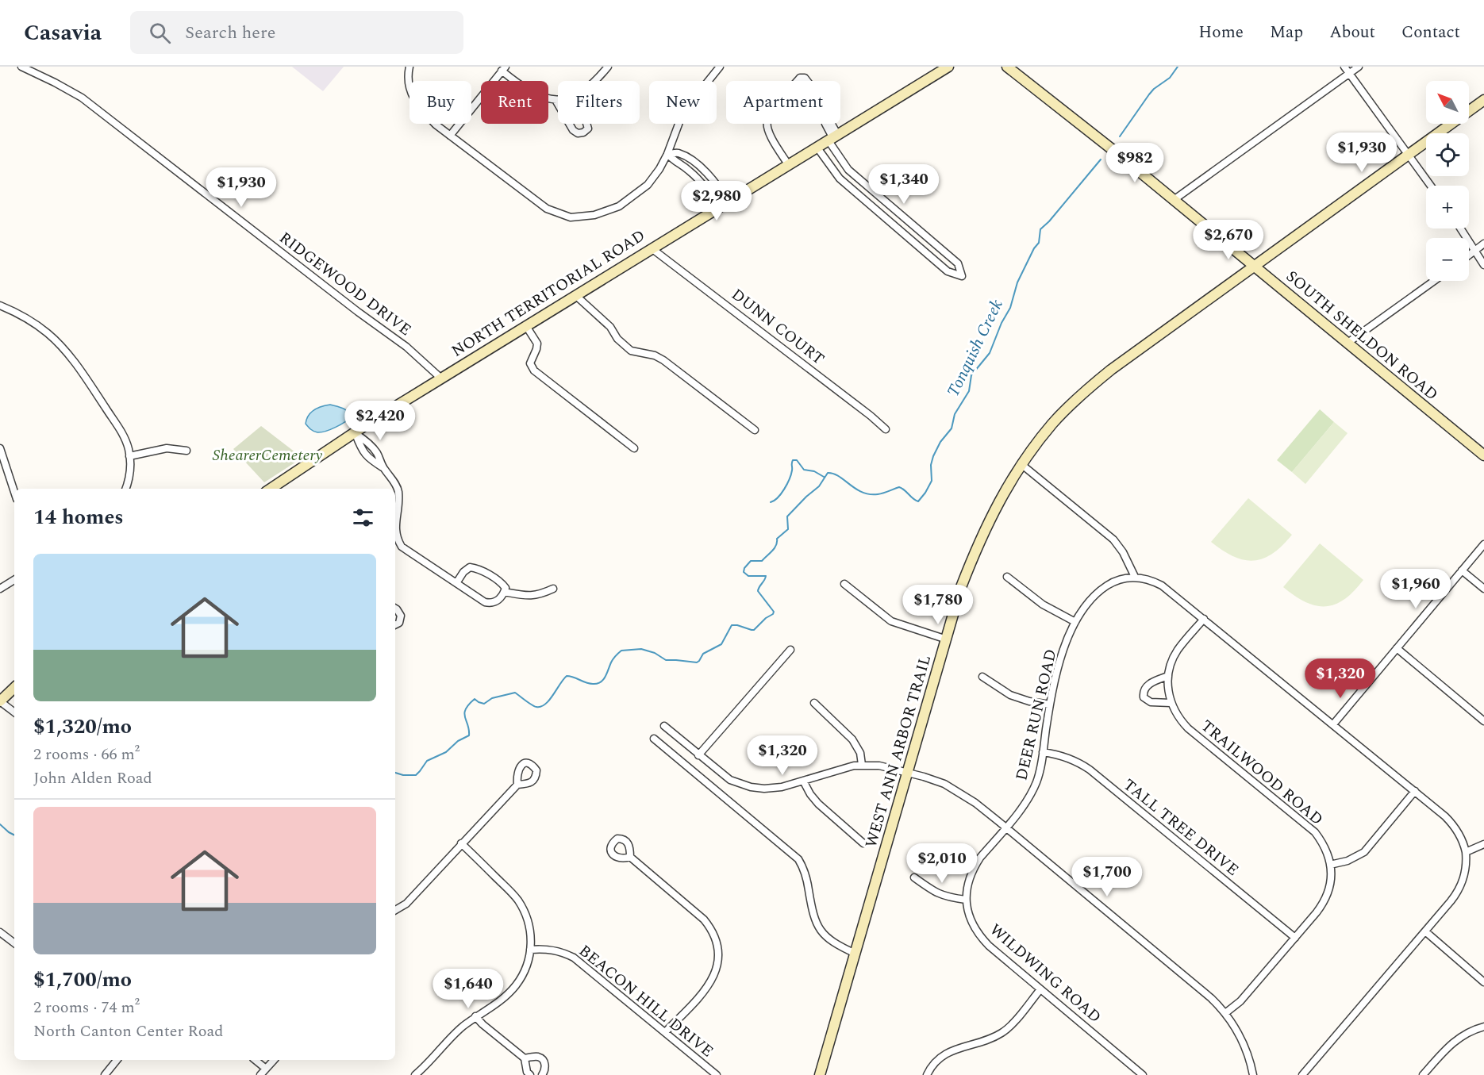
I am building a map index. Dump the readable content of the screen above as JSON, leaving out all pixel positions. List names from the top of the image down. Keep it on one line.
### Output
{"streets":{"main road":["NORTH TERRITORIAL ROAD","SOUTH SHELDON ROAD","WEST ANN ARBOR TRAIL"],"street":["RIDGEWOOD DRIVE","DUNN COURT","DEER RUN ROAD","TRAILWOOD ROAD","TALL TREE DRIVE","WILDWING ROAD","BEACON HILL DRIVE"]},"crossings":[["RIDGEWOOD DRIVE","NORTH TERRITORIAL ROAD"],["NORTH TERRITORIAL ROAD","DUNN COURT"],["SOUTH SHELDON ROAD","WEST ANN ARBOR TRAIL"],["DEER RUN ROAD","TALL TREE DRIVE"],["DEER RUN ROAD","WILDWING ROAD"]],"water":["Tonquish Creek"],"parks":["ShearerCemetery"],"north":"top left","page":{"header":"Casavia","search":"Search here","nav":["Home","Map","About","Contact"],"map_buttons":["+","−"],"chip":["Buy","Rent","Filters","New","Apartment"],"price":["$1,930","$982","$1,340","$1,930","$2,980","$2,670","$2,420","$1,960","$1,780","$1,320","$1,320","$2,010","$1,700","$1,640"],"heading":"14 homes","list":[{"name":"$1,320/mo","note":"2 rooms · 66 m² · John Alden Road"},{"name":"$1,700/mo","note":"2 rooms · 74 m² · North Canton Center Road"}]}}
